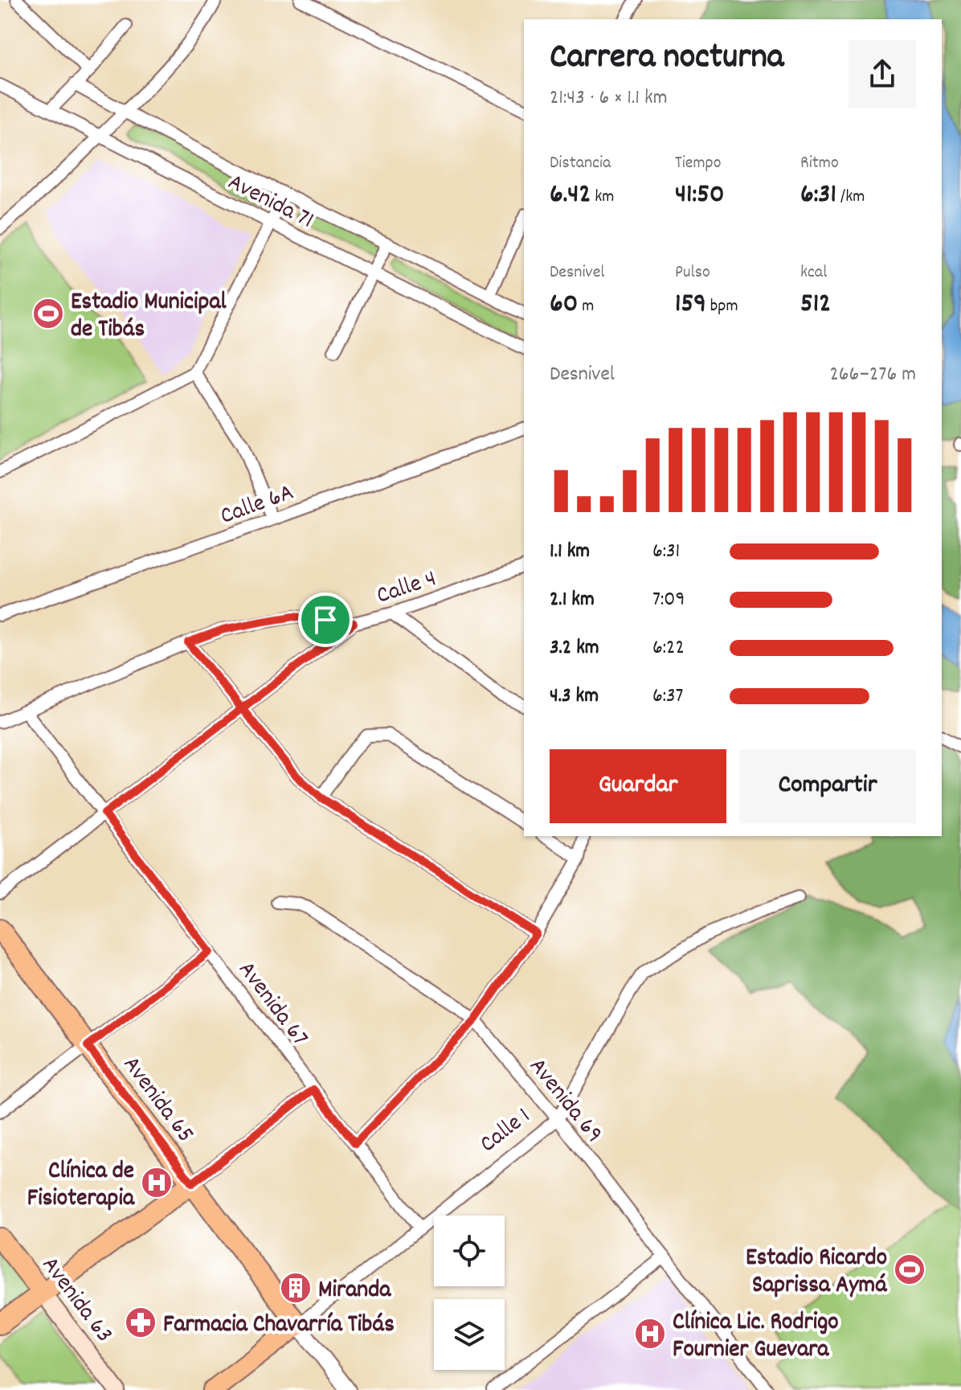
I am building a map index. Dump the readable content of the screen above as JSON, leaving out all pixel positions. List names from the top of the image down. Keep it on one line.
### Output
{"streets":{"main road":["Avenida 65","Calle 1","Avenida 63"],"street":["Avenida 71","Calle 6A","Calle 4","Avenida 67","Avenida 69"]},"crossings":[["Calle 4","Avenida 67"],["Avenida 67","Calle 1"],["Avenida 65","Calle 1"],["Avenida 69","Calle 1"]],"places":{"sports":["Estadio Municipal de Tibás","Estadio Ricardo Saprissa Aymá"],"hospital":["Clínica de Fisioterapia","Clínica Lic. Rodrigo Fournier Guevara"],"building":["Miranda"],"pharmacy":["Farmacia Chavarría Tibás"]},"page":{"heading":["Carrera nocturna","21:43 · 6 × 1.1 km"],"stats":[["Distancia","6.42 km"],["Tiempo","41:50"],["Ritmo","6:31 /km"],["Desnivel","60 m"],["Pulso","159 bpm"],["kcal","512"]],"chart":["Desnivel","266–276 m"],"list":[{"name":"1.1 km","note":"6:31"},{"name":"2.1 km","note":"7:09"},{"name":"3.2 km","note":"6:22"},{"name":"4.3 km","note":"6:37"}],"buttons":["Guardar","Compartir"]}}
